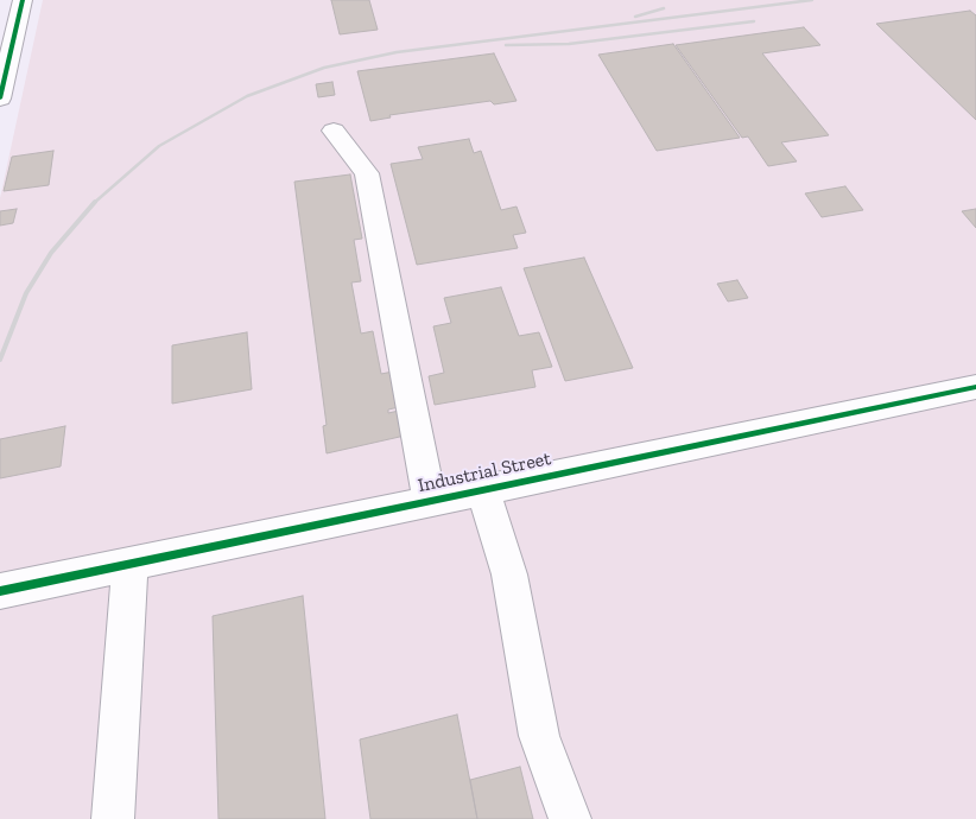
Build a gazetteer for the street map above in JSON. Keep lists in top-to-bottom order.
{
  "streets": {
    "street": ["Industrial Street"]
  }
}
